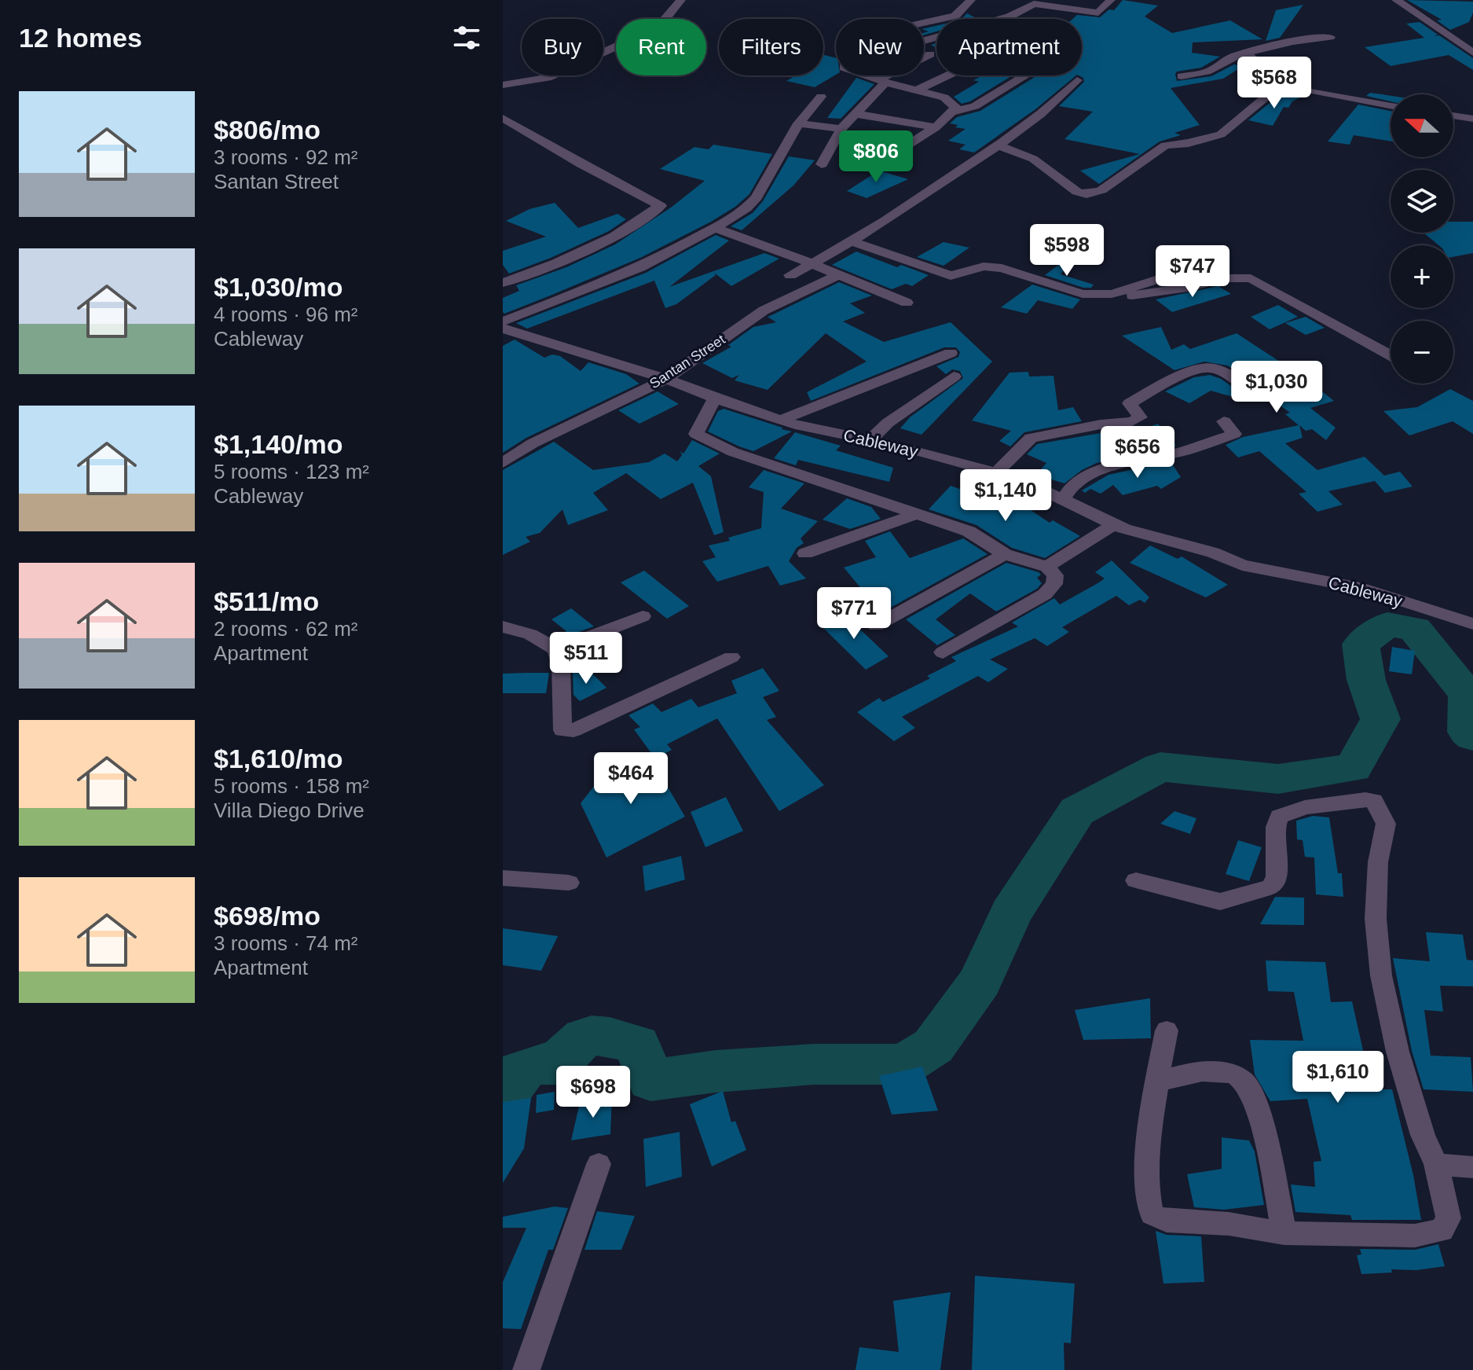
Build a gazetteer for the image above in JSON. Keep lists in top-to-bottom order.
{
  "streets": {
    "street": ["Santan Street", "Cableway"]
  },
  "crossings": [
    ["Santan Street", "Cableway"]
  ],
  "north": "left",
  "page": {
    "heading": "12 homes",
    "chip": [
      "Buy",
      "Rent",
      "Filters",
      "New",
      "Apartment"
    ],
    "price": [
      "$568",
      "$806",
      "$598",
      "$747",
      "$1,030",
      "$656",
      "$1,140",
      "$771",
      "$511",
      "$464",
      "$1,610",
      "$698"
    ],
    "list": [
      {
        "name": "$806/mo",
        "note": "3 rooms · 92 m² · Santan Street"
      },
      {
        "name": "$1,030/mo",
        "note": "4 rooms · 96 m² · Cableway"
      },
      {
        "name": "$1,140/mo",
        "note": "5 rooms · 123 m² · Cableway"
      },
      {
        "name": "$511/mo",
        "note": "2 rooms · 62 m² · Apartment"
      },
      {
        "name": "$1,610/mo",
        "note": "5 rooms · 158 m² · Villa Diego Drive"
      },
      {
        "name": "$698/mo",
        "note": "3 rooms · 74 m² · Apartment"
      }
    ],
    "map_buttons": ["+", "−"]
  }
}
